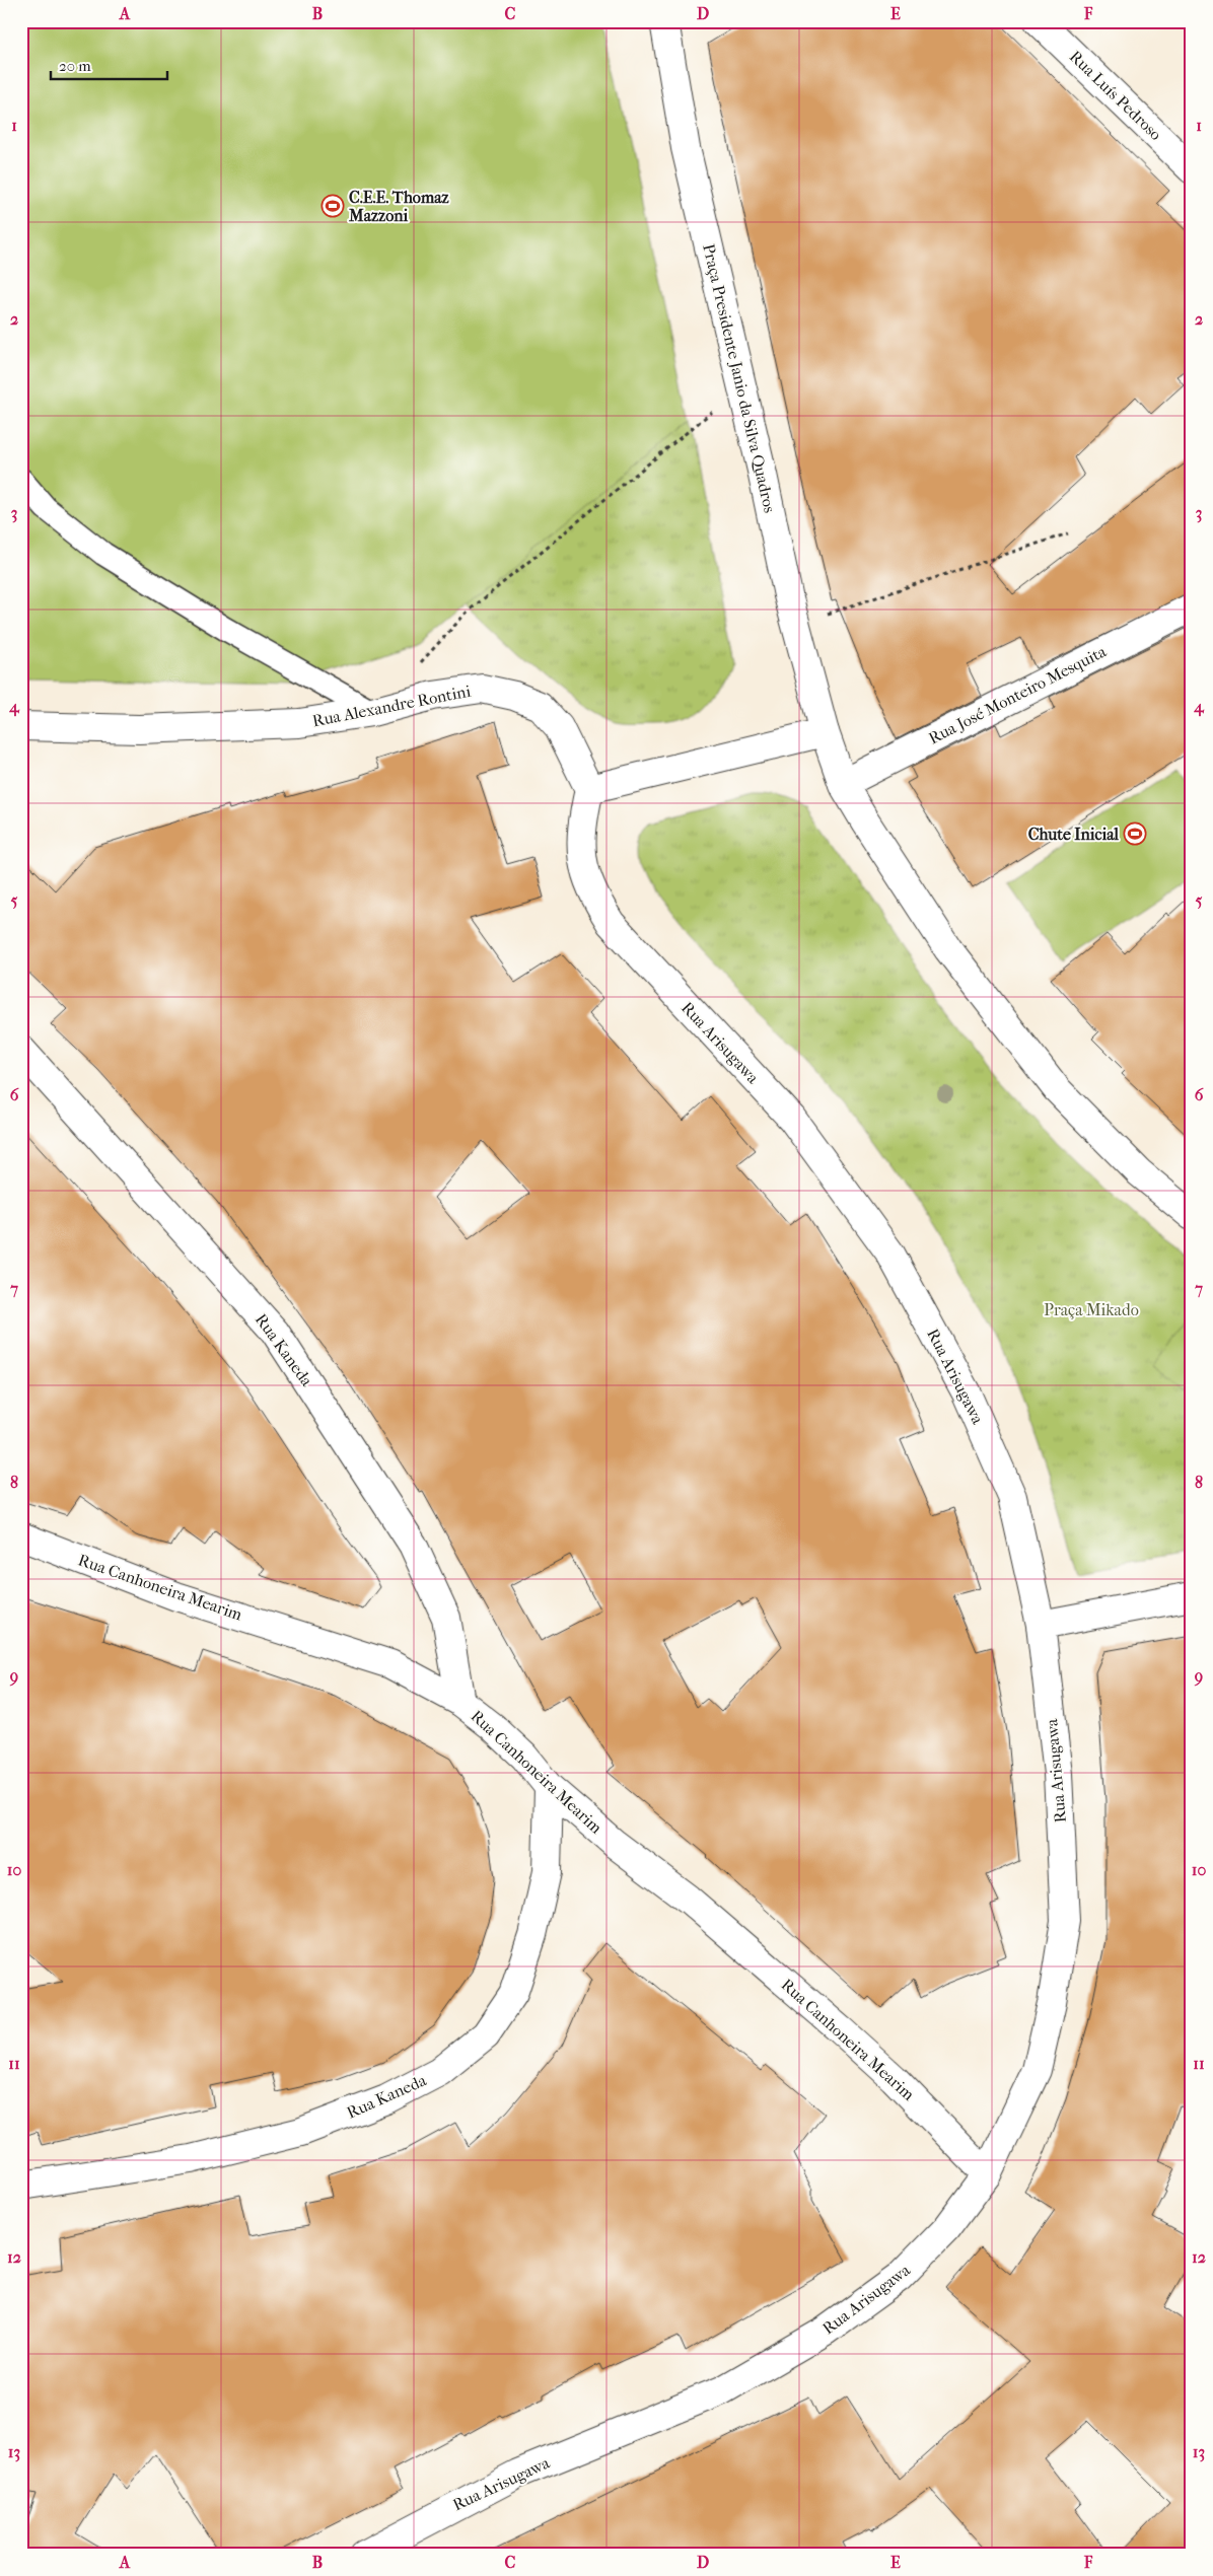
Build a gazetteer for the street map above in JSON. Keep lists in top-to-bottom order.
{
  "streets": {
    "street": [
      "Rua Luís Pedroso",
      "Praça Presidente Janio da Silva Quadros",
      "Rua José Monteiro Mesquita",
      "Rua Alexandre Rontini",
      "Rua Arisugawa",
      "Rua Kaneda",
      "Rua Canhoneira Mearim"
    ]
  },
  "crossings": [
    ["Rua Alexandre Rontini", "Rua Arisugawa"],
    ["Rua Arisugawa", "Rua Canhoneira Mearim"],
    ["Rua Kaneda", "Rua Canhoneira Mearim"]
  ],
  "parks": ["Praça Mikado"],
  "places": {
    "sports": ["C.E.E. Thomaz Mazzoni", "Chute Inicial"]
  },
  "scale_bar": "20 m",
  "grid": {
    "columns": [
      "A",
      "B",
      "C",
      "D",
      "E",
      "F"
    ],
    "rows": [
      "1",
      "2",
      "3",
      "4",
      "5",
      "6",
      "7",
      "8",
      "9",
      "10",
      "11",
      "12",
      "13"
    ]
  }
}
